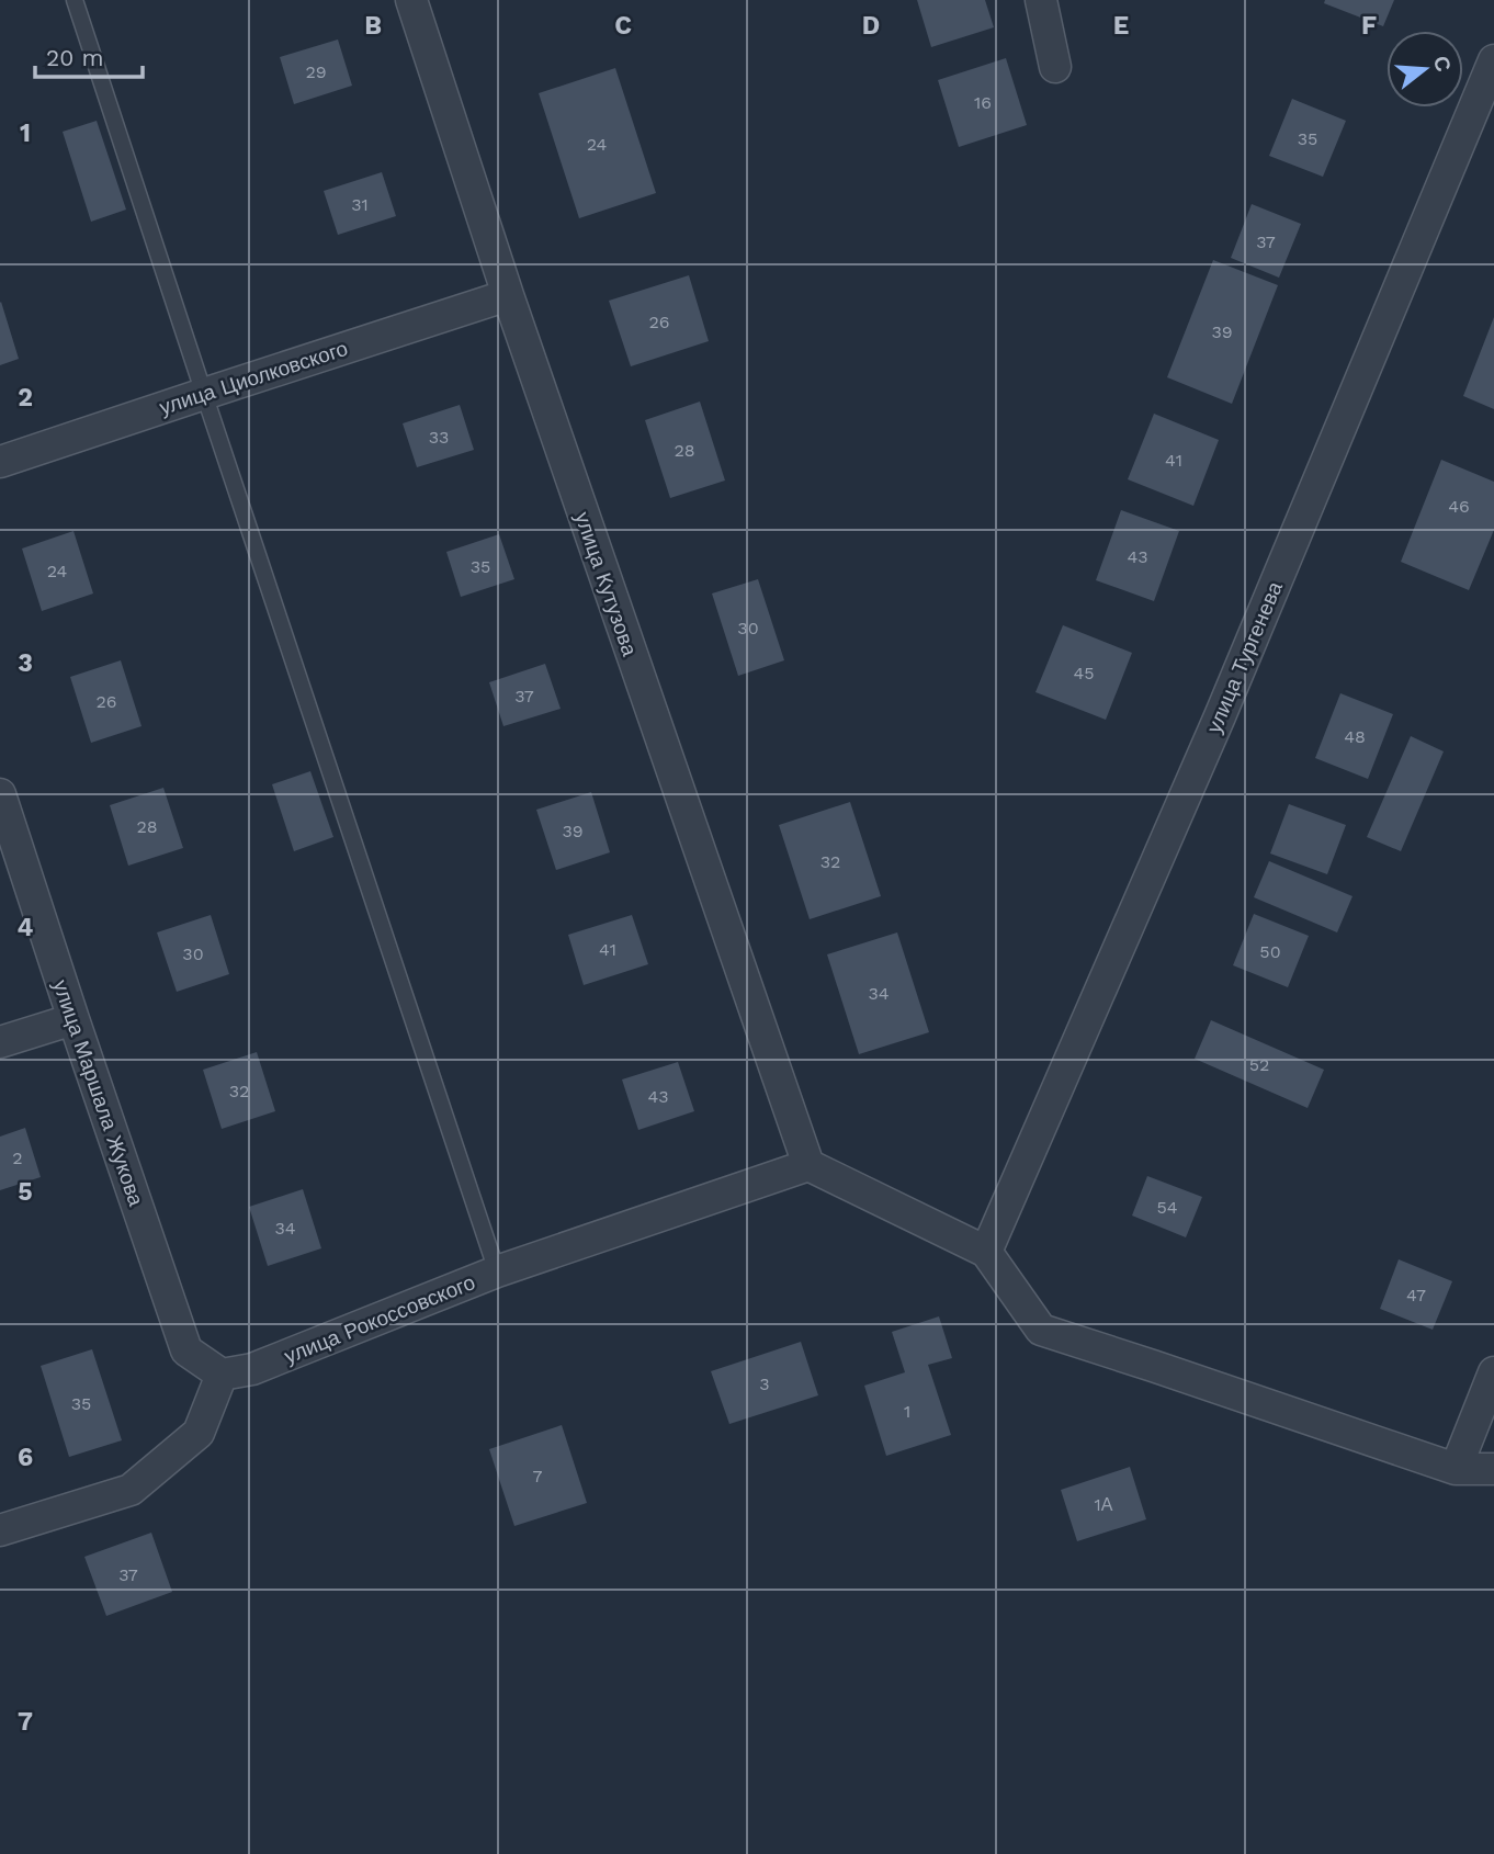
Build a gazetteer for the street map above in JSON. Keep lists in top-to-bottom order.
{
  "streets": {
    "street": [
      "улица Циолковского",
      "улица Кутузова",
      "улица Тургенева",
      "улица Маршала Жукова",
      "улица Рокоссовского"
    ]
  },
  "crossings": [
    ["улица Циолковского", "улица Кутузова"],
    ["улица Кутузова", "улица Рокоссовского"],
    ["улица Маршала Жукова", "улица Рокоссовского"]
  ],
  "house_numbers": [
    "29",
    "16",
    "35",
    "24",
    "31",
    "37",
    "26",
    "39",
    "33",
    "28",
    "41",
    "46",
    "43",
    "35",
    "24",
    "30",
    "45",
    "37",
    "26",
    "48",
    "28",
    "39",
    "32",
    "41",
    "50",
    "30",
    "34",
    "52",
    "32",
    "43",
    "2",
    "54",
    "34",
    "47",
    "3",
    "35",
    "1",
    "7",
    "1А",
    "37"
  ],
  "scale_bar": "20 m",
  "north": "right",
  "grid": {
    "columns": [
      "B",
      "C",
      "D",
      "E",
      "F"
    ],
    "rows": [
      "1",
      "2",
      "3",
      "4",
      "5",
      "6",
      "7"
    ]
  }
}
